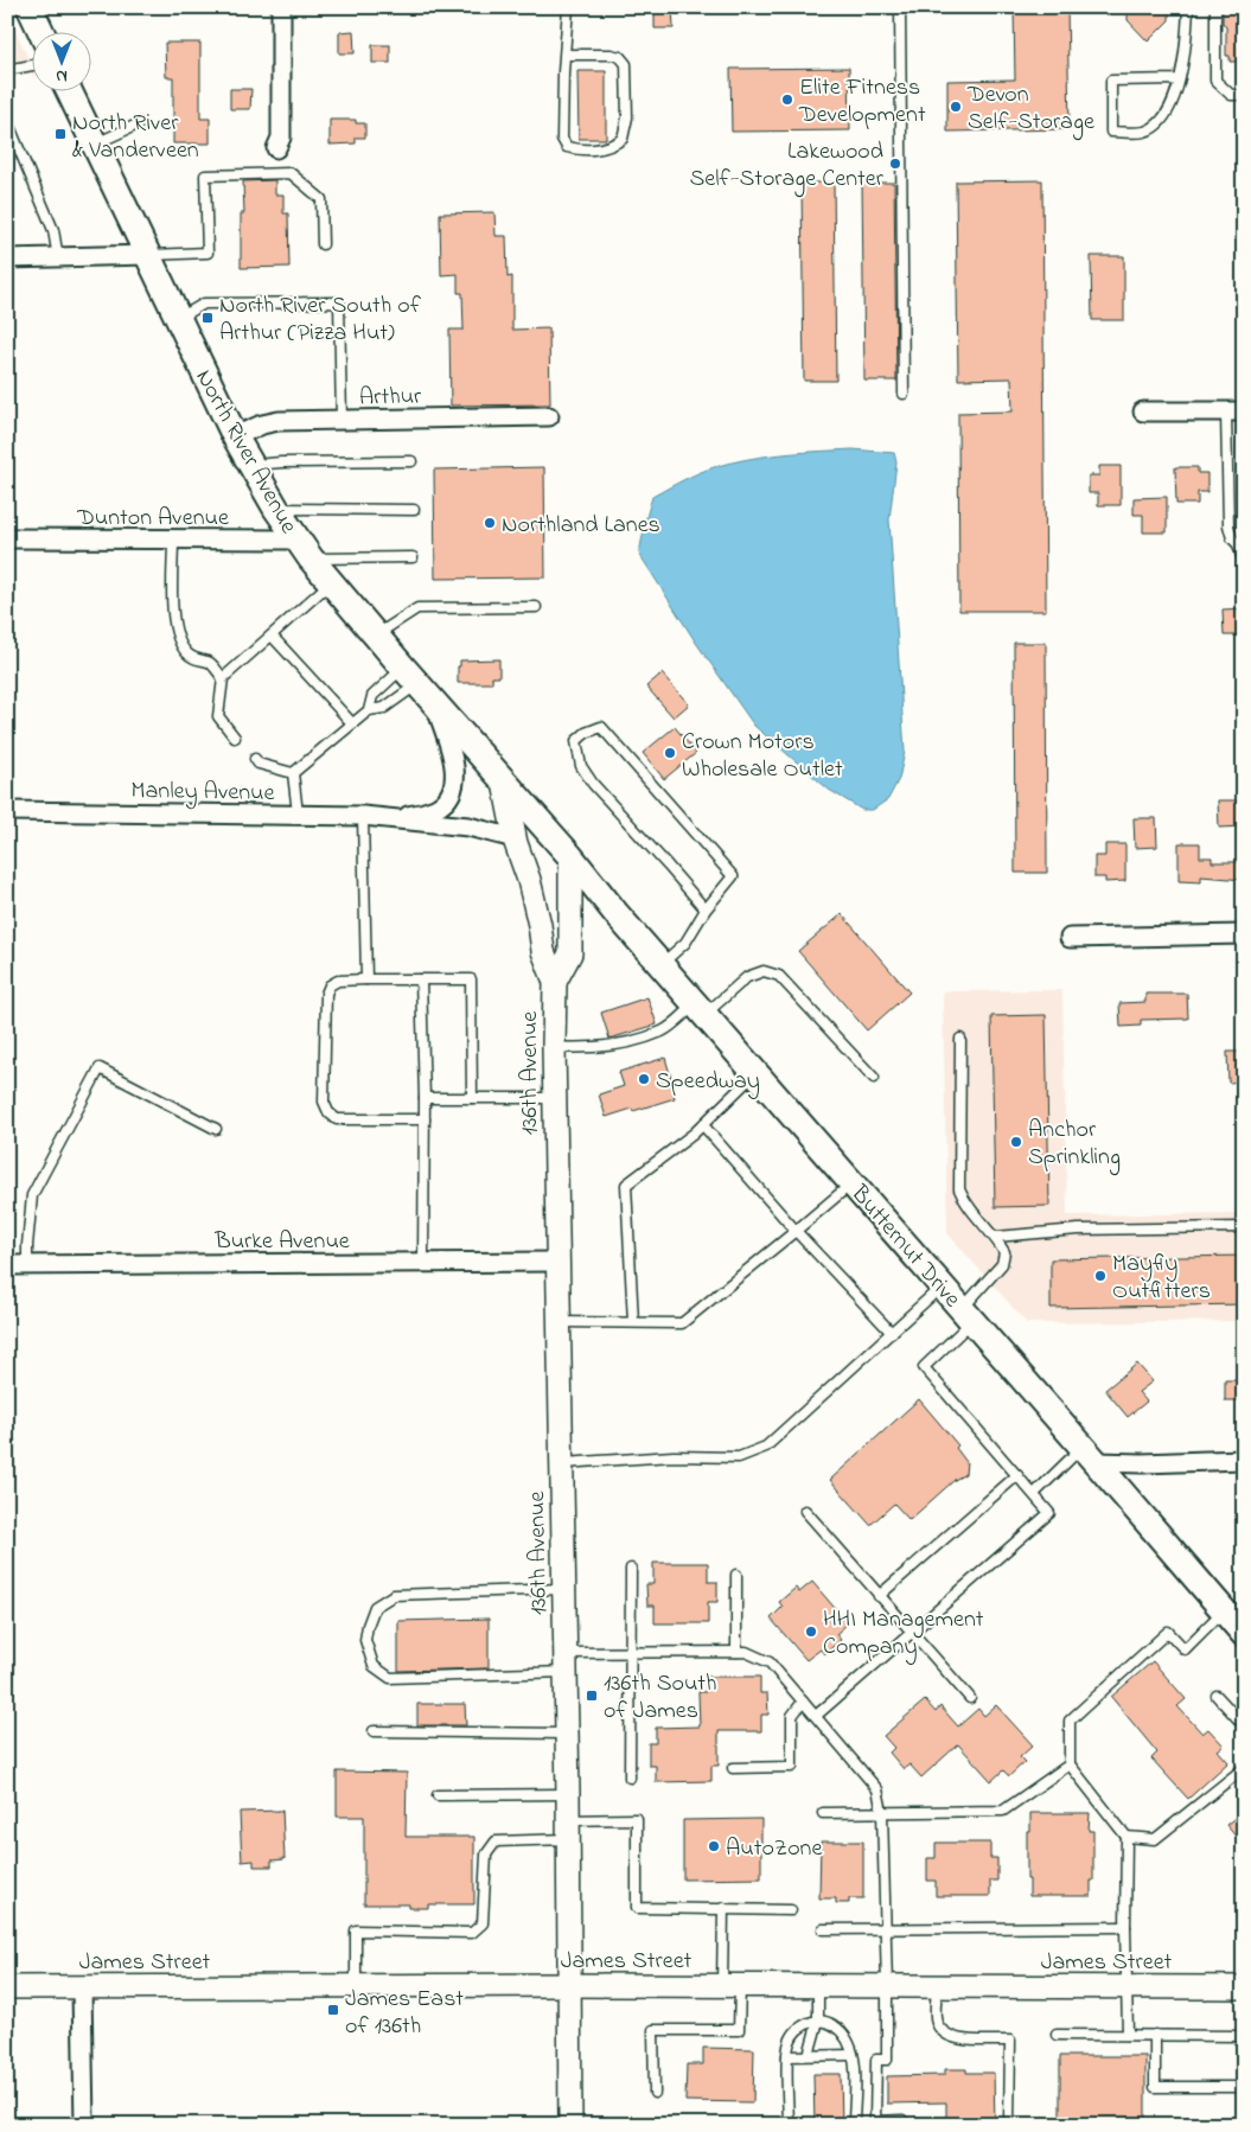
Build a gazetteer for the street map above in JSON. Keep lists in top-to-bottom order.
{
  "streets": {
    "main road": ["North River Avenue", "Butternut Drive"],
    "street": [
      "Arthur",
      "Dunton Avenue",
      "Manley Avenue",
      "136th Avenue",
      "Burke Avenue",
      "James Street"
    ]
  },
  "crossings": [
    ["Arthur", "North River Avenue"],
    ["North River Avenue", "Dunton Avenue"],
    ["North River Avenue", "Manley Avenue"],
    ["North River Avenue", "136th Avenue"],
    ["North River Avenue", "Butternut Drive"],
    ["Manley Avenue", "136th Avenue"],
    ["136th Avenue", "Burke Avenue"],
    ["136th Avenue", "Butternut Drive"],
    ["136th Avenue", "James Street"]
  ],
  "places": {
    "other": [
      "Elite Fitness Development",
      "Devon Self-Storage",
      "Lakewood Self-Storage Center",
      "Northland Lanes",
      "Crown Motors Wholesale Outlet",
      "Speedway",
      "Anchor Sprinkling",
      "Mayfly Outfitters",
      "HHI Management Company",
      "AutoZone"
    ],
    "transit": [
      "North River & Vanderveen",
      "North River South of Arthur (Pizza Hut)",
      "136th South of James",
      "James East of 136th"
    ]
  },
  "north": "bottom"
}
